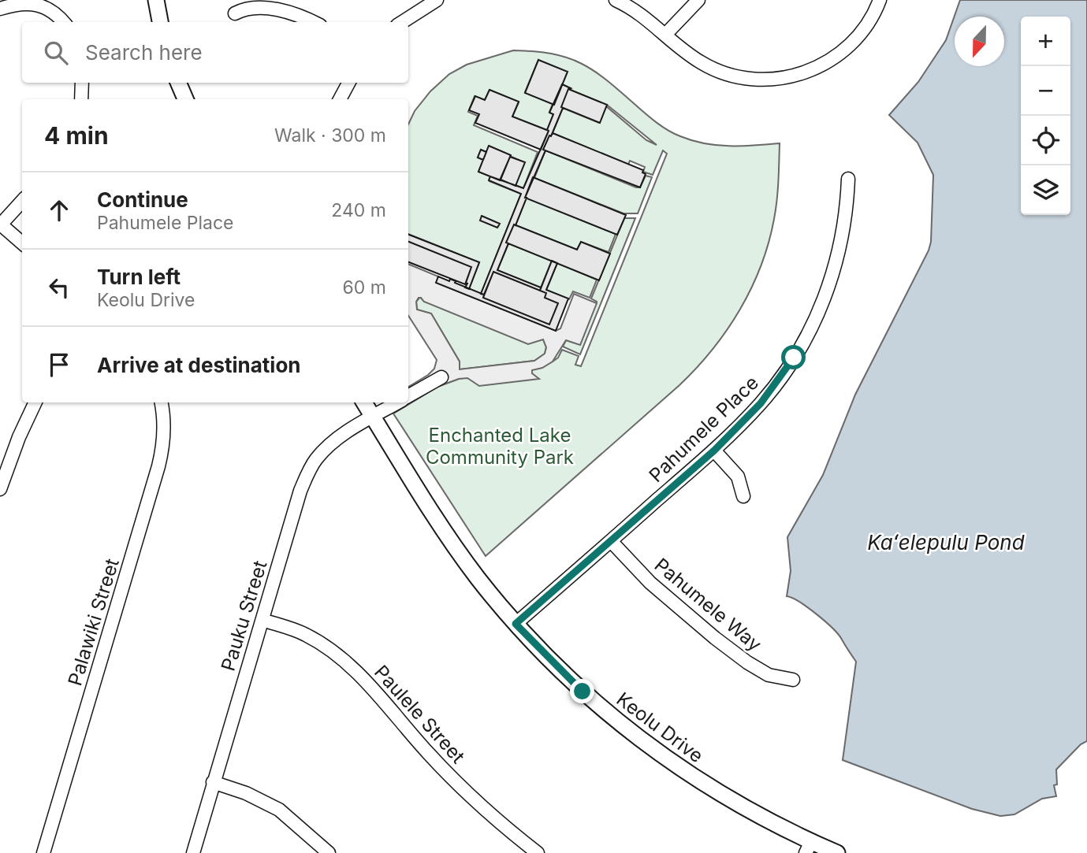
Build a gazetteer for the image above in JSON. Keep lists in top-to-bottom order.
{
  "streets": {
    "main road": ["Keolu Drive"],
    "street": [
      "Pahumele Place",
      "Pahumele Way",
      "Pauku Street",
      "Palawiki Street",
      "Paulele Street"
    ]
  },
  "crossings": [
    ["Pahumele Place", "Pahumele Way"],
    ["Pahumele Place", "Keolu Drive"],
    ["Pauku Street", "Paulele Street"],
    ["Pauku Street", "Keolu Drive"]
  ],
  "water": ["Kaʻelepulu Pond"],
  "parks": ["Enchanted Lake Community Park"],
  "north": "bottom",
  "page": {
    "map_buttons": ["+", "−"],
    "search": "Search here",
    "heading": ["4 min", "Walk · 300 m"],
    "list": [
      ["Continue", "Pahumele Place", "240 m"],
      ["Turn left", "Keolu Drive", "60 m"],
      "Arrive at destination"
    ]
  }
}
